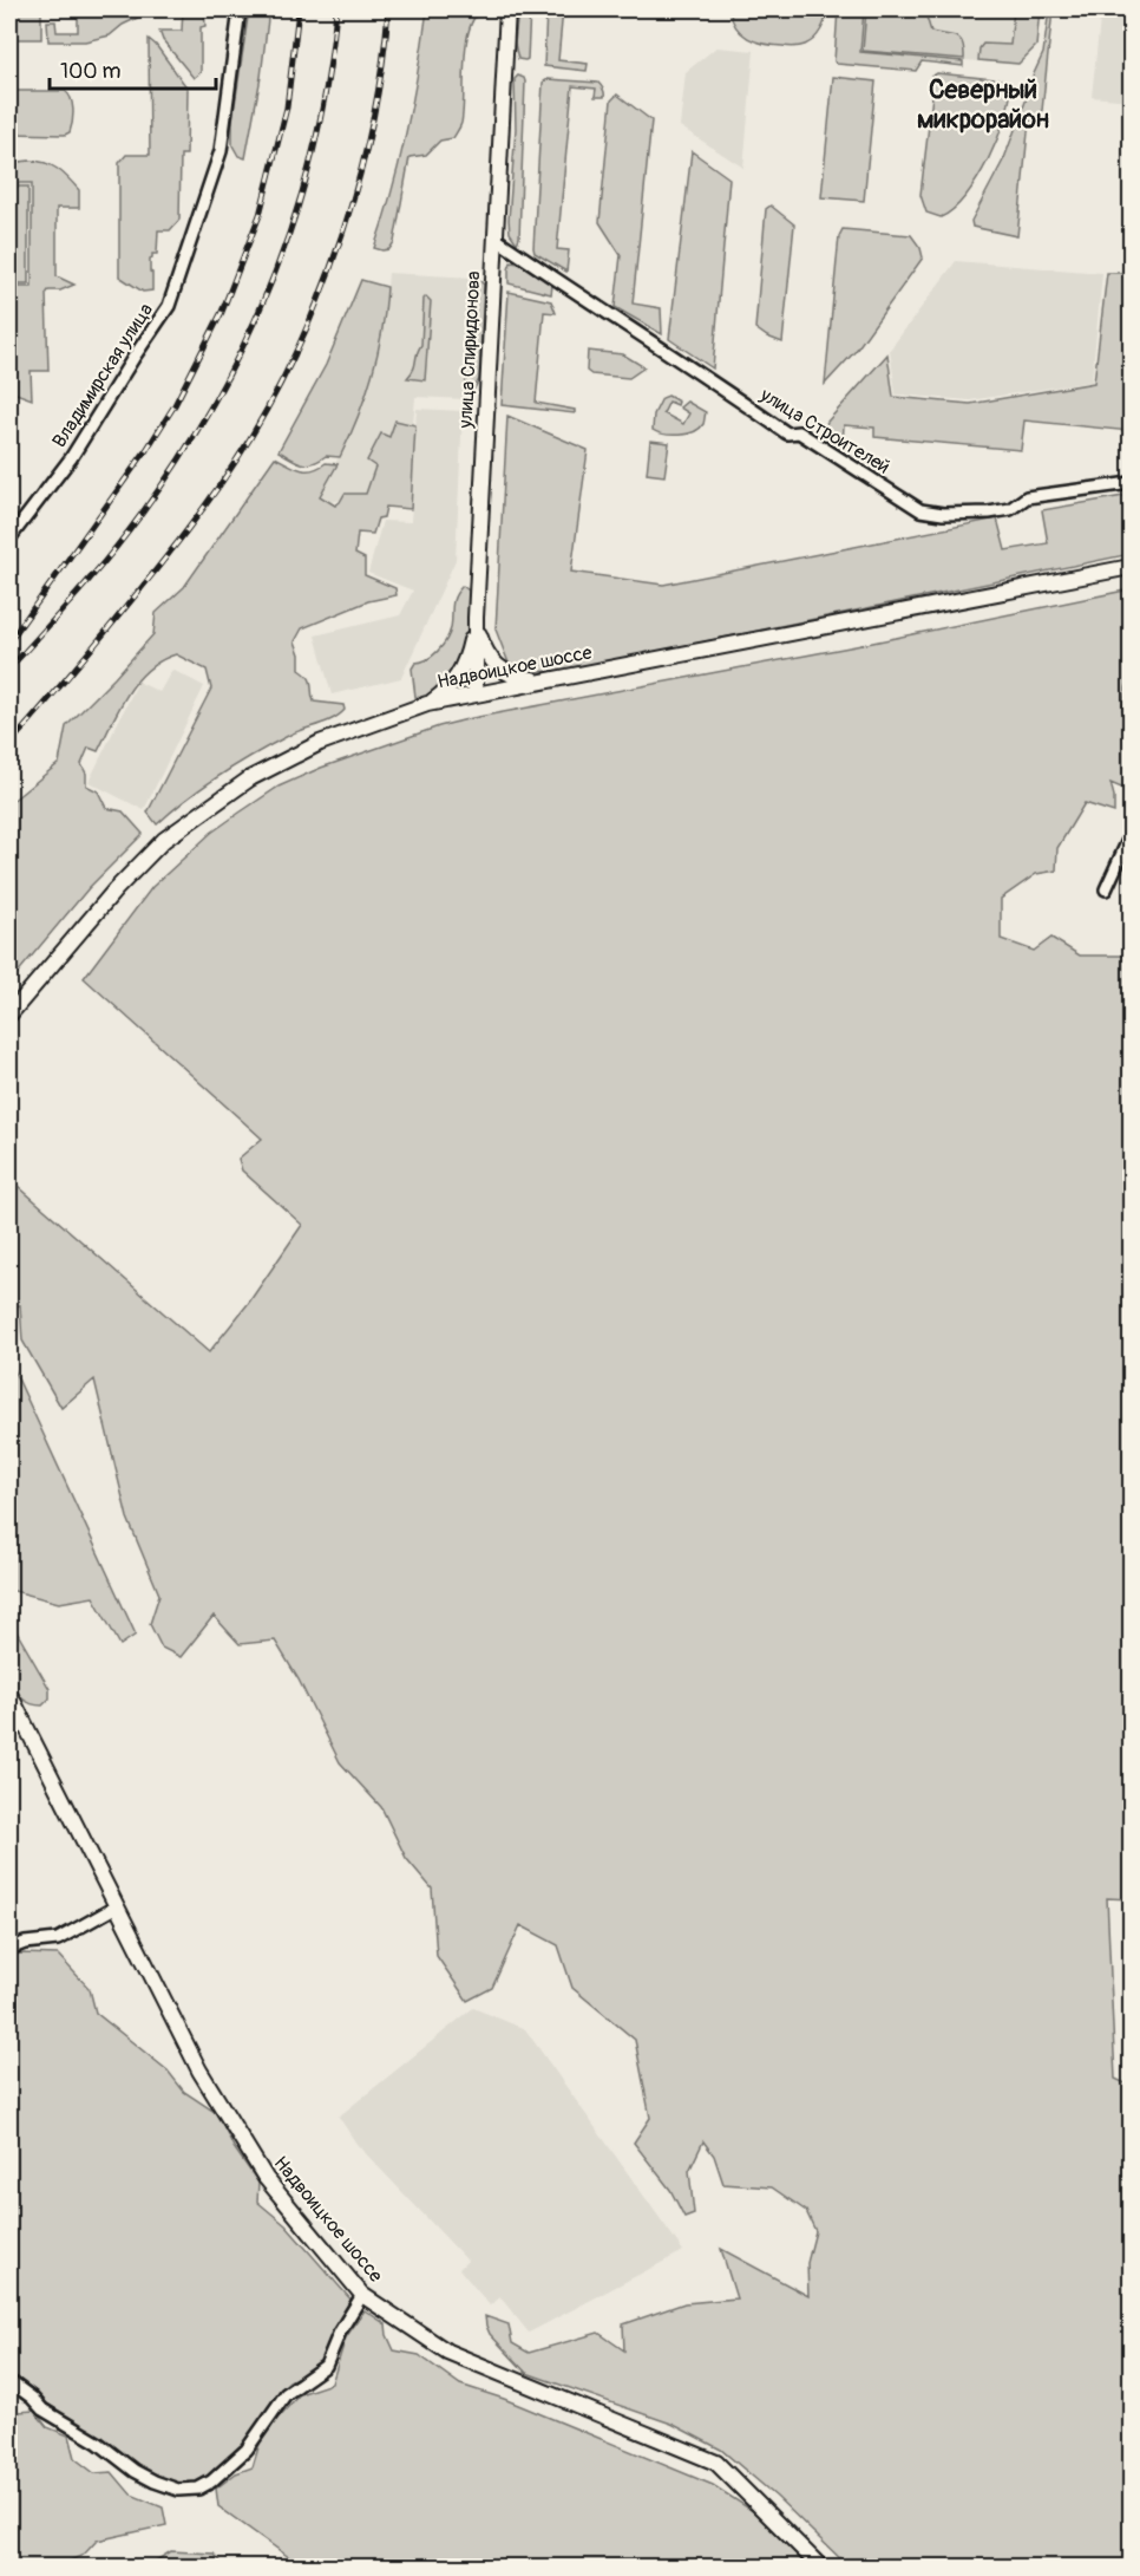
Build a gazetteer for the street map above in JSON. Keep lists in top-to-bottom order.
{
  "streets": {
    "main road": ["улица Спиридонова", "Надвоицкое шоссе"],
    "street": ["Владимирская улица", "улица Строителей"]
  },
  "crossings": [
    ["улица Спиридонова", "улица Строителей"],
    ["улица Спиридонова", "Надвоицкое шоссе"]
  ],
  "districts": ["Северный микрорайон"],
  "scale_bar": "100 m"
}
